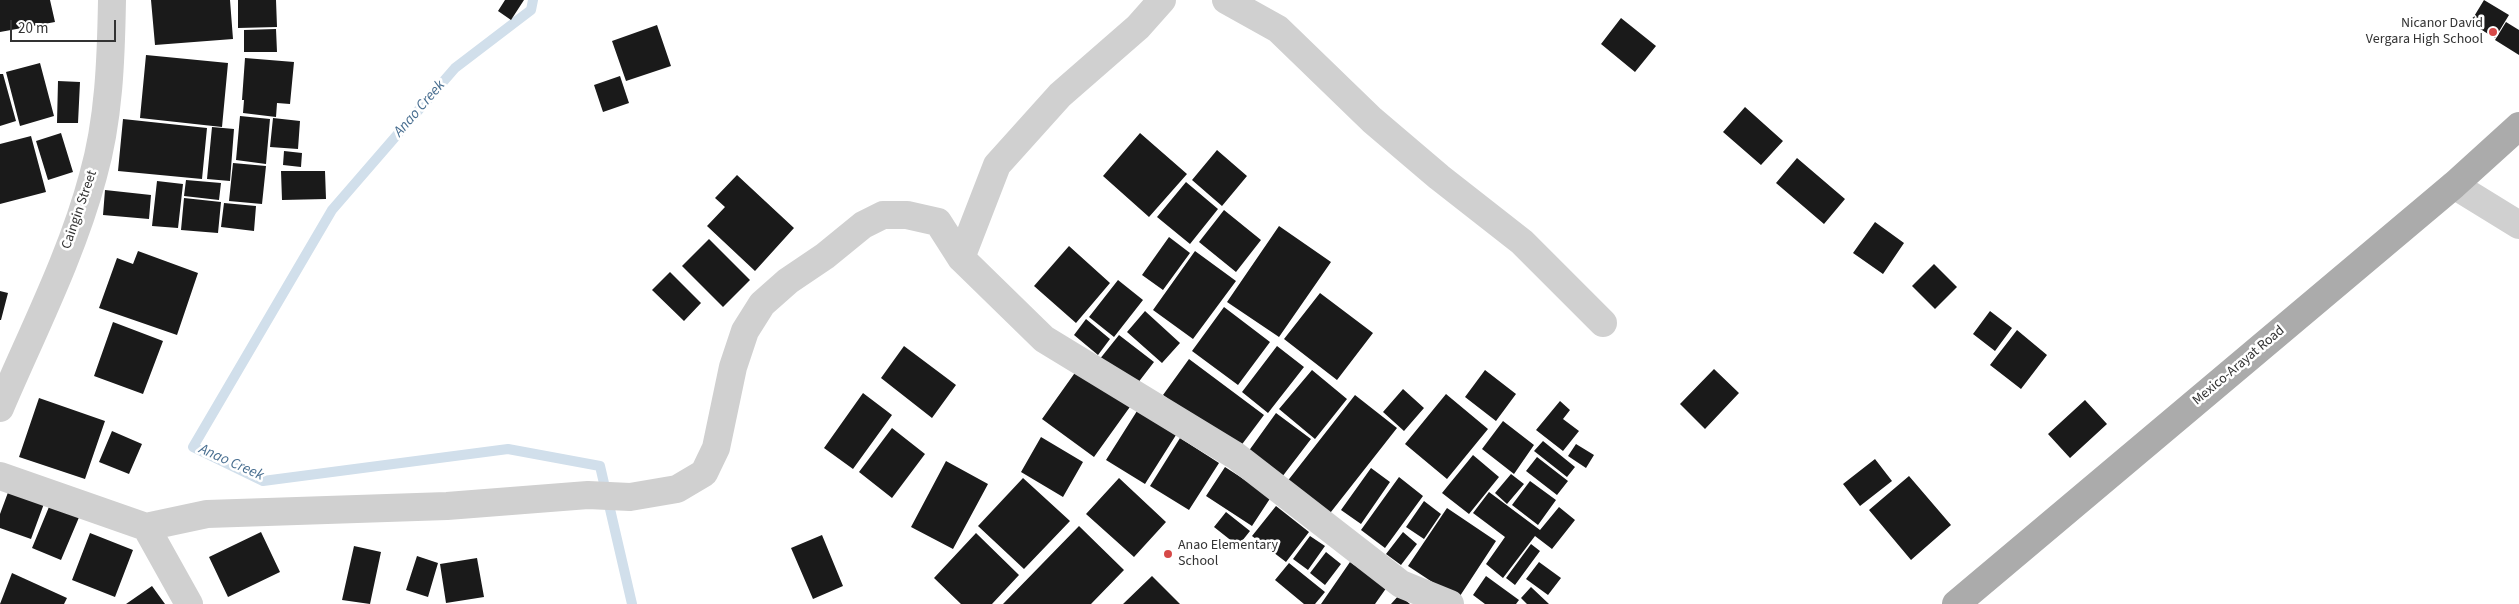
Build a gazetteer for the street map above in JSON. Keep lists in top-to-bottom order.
{
  "streets": {
    "main road": ["Mexico-Arayat Road"],
    "street": ["Caingin Street"]
  },
  "water": ["Anao Creek"],
  "places": ["Nicanor David Vergara High School", "Anao Elementary School"],
  "scale_bar": "20 m"
}
